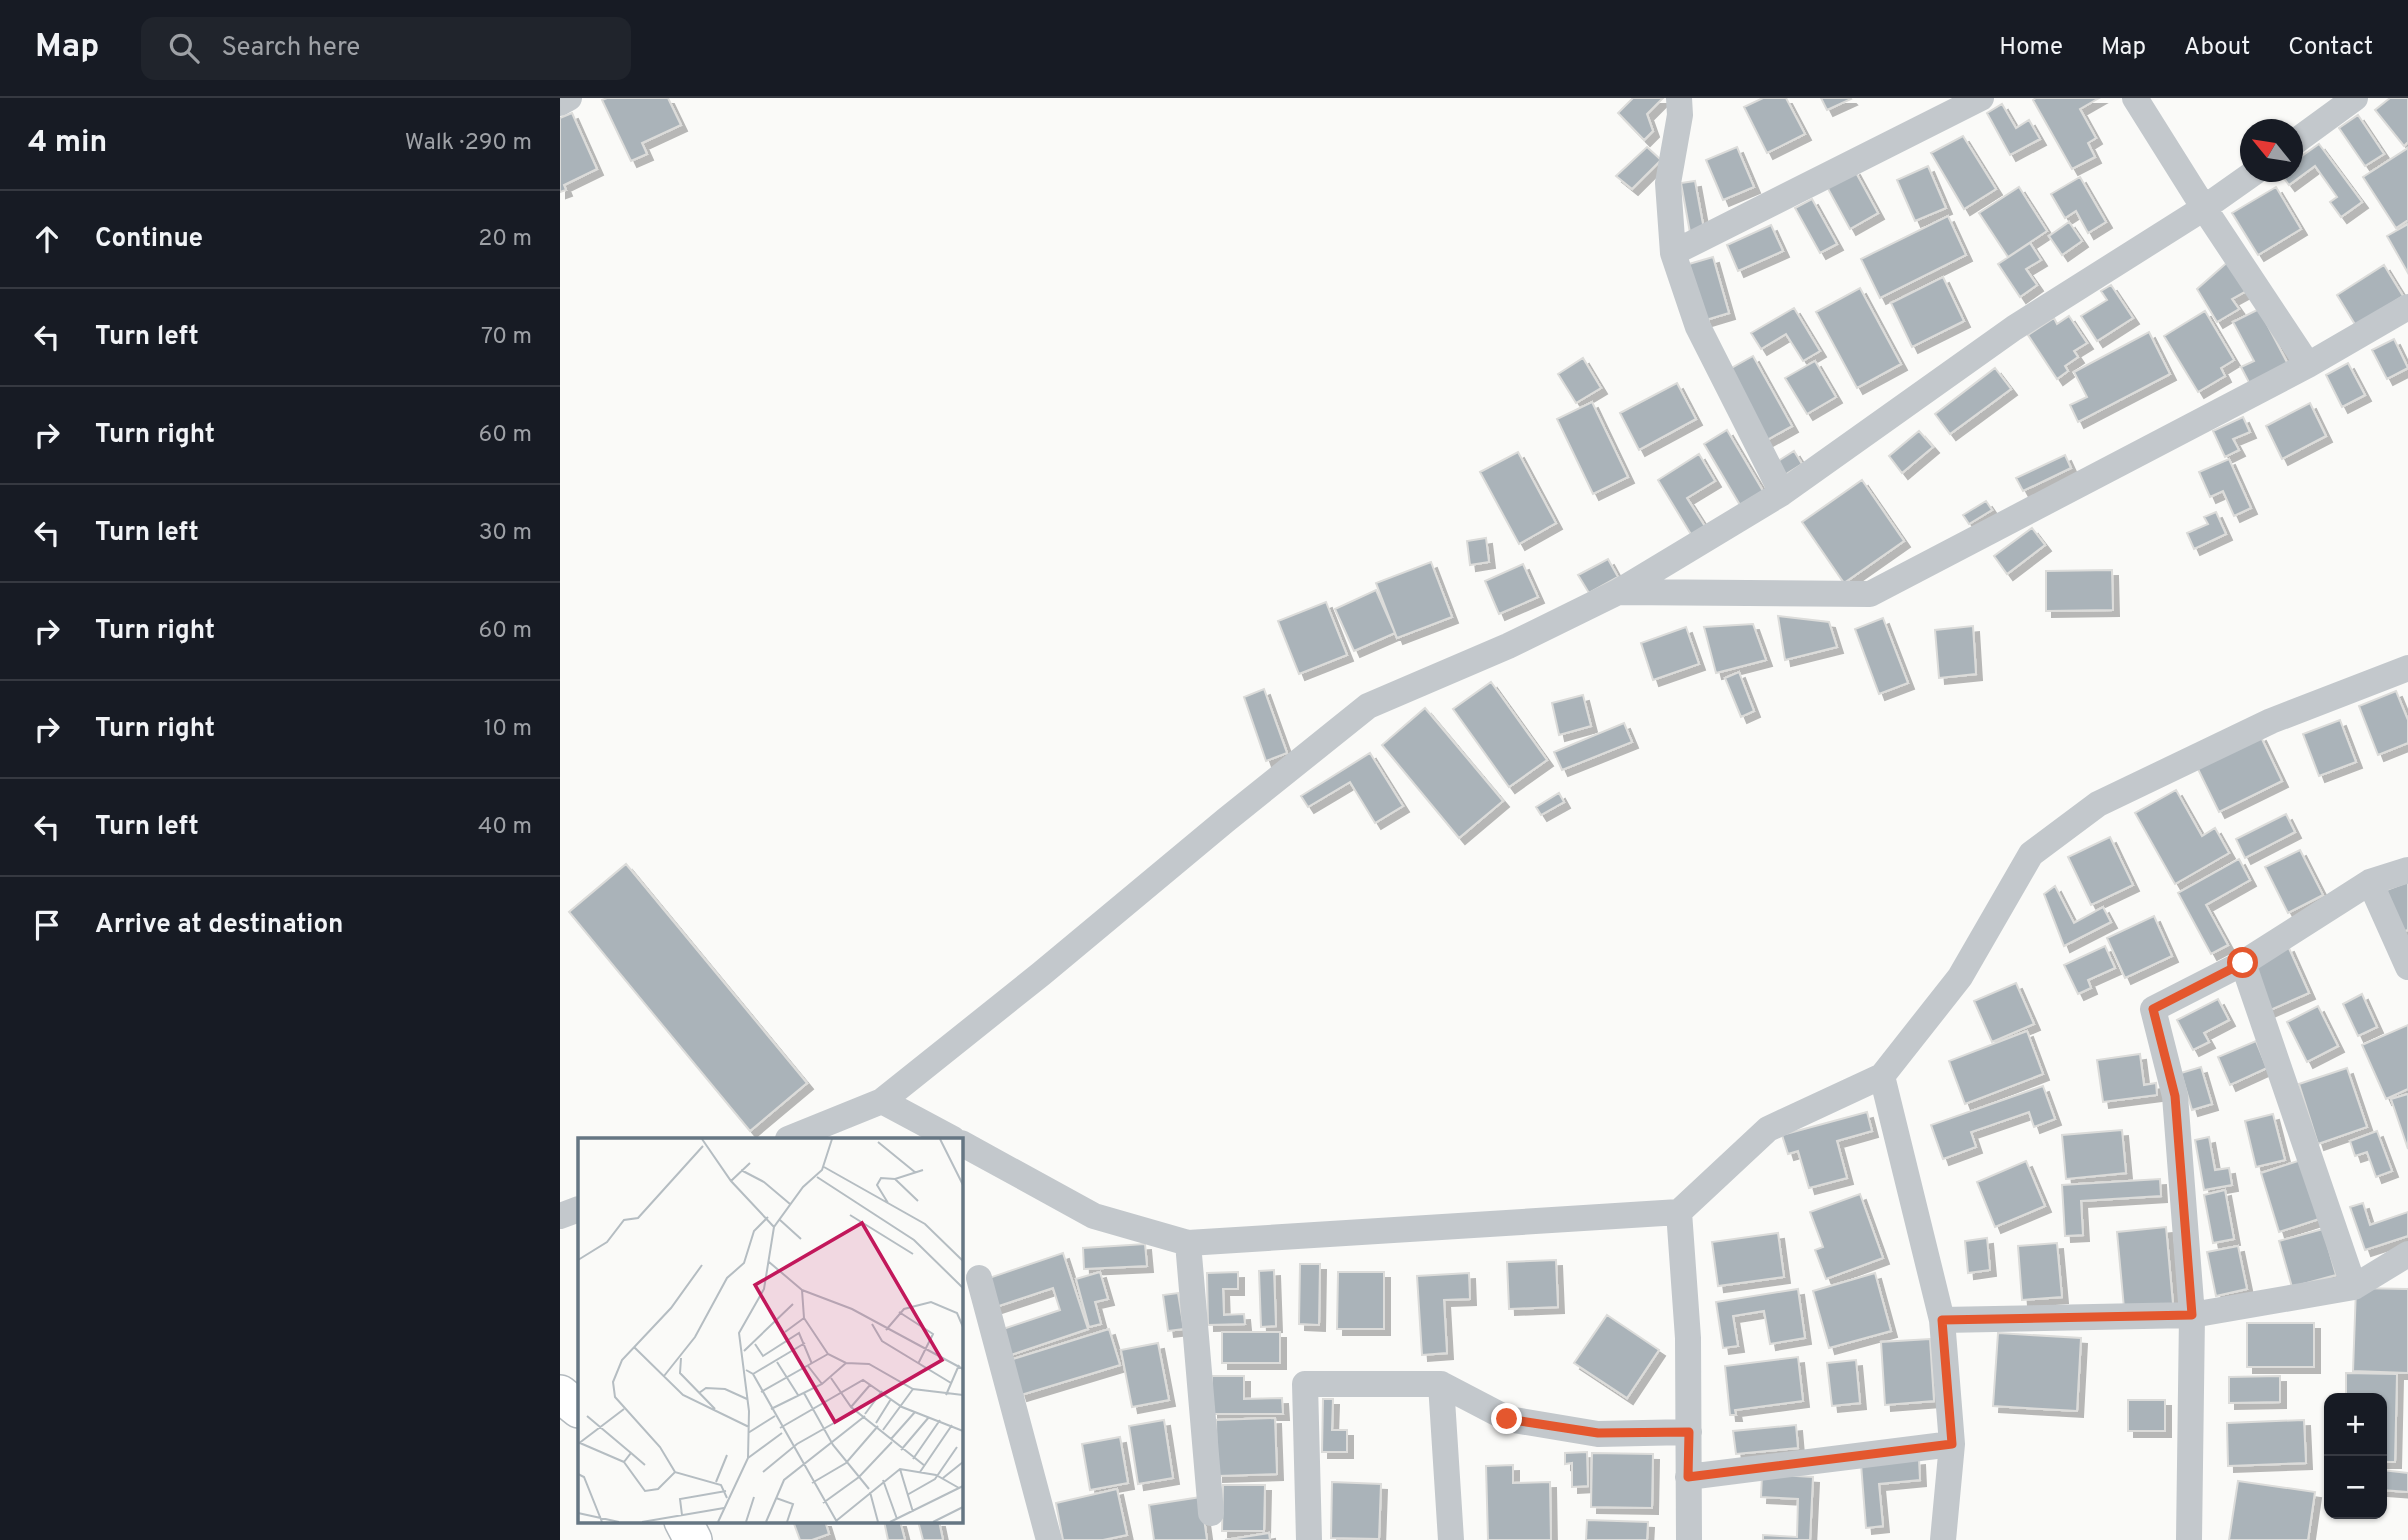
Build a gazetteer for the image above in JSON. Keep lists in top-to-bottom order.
{
  "north": "top left",
  "page": {
    "header": "Map",
    "search": "Search here",
    "nav": [
      "Home",
      "Map",
      "About",
      "Contact"
    ],
    "heading": ["4 min", "Walk · 290 m"],
    "list": [
      ["Continue", "20 m"],
      ["Turn left", "70 m"],
      ["Turn right", "60 m"],
      ["Turn left", "30 m"],
      ["Turn right", "60 m"],
      ["Turn right", "10 m"],
      ["Turn left", "40 m"],
      "Arrive at destination"
    ],
    "map_buttons": ["+", "−"]
  }
}
